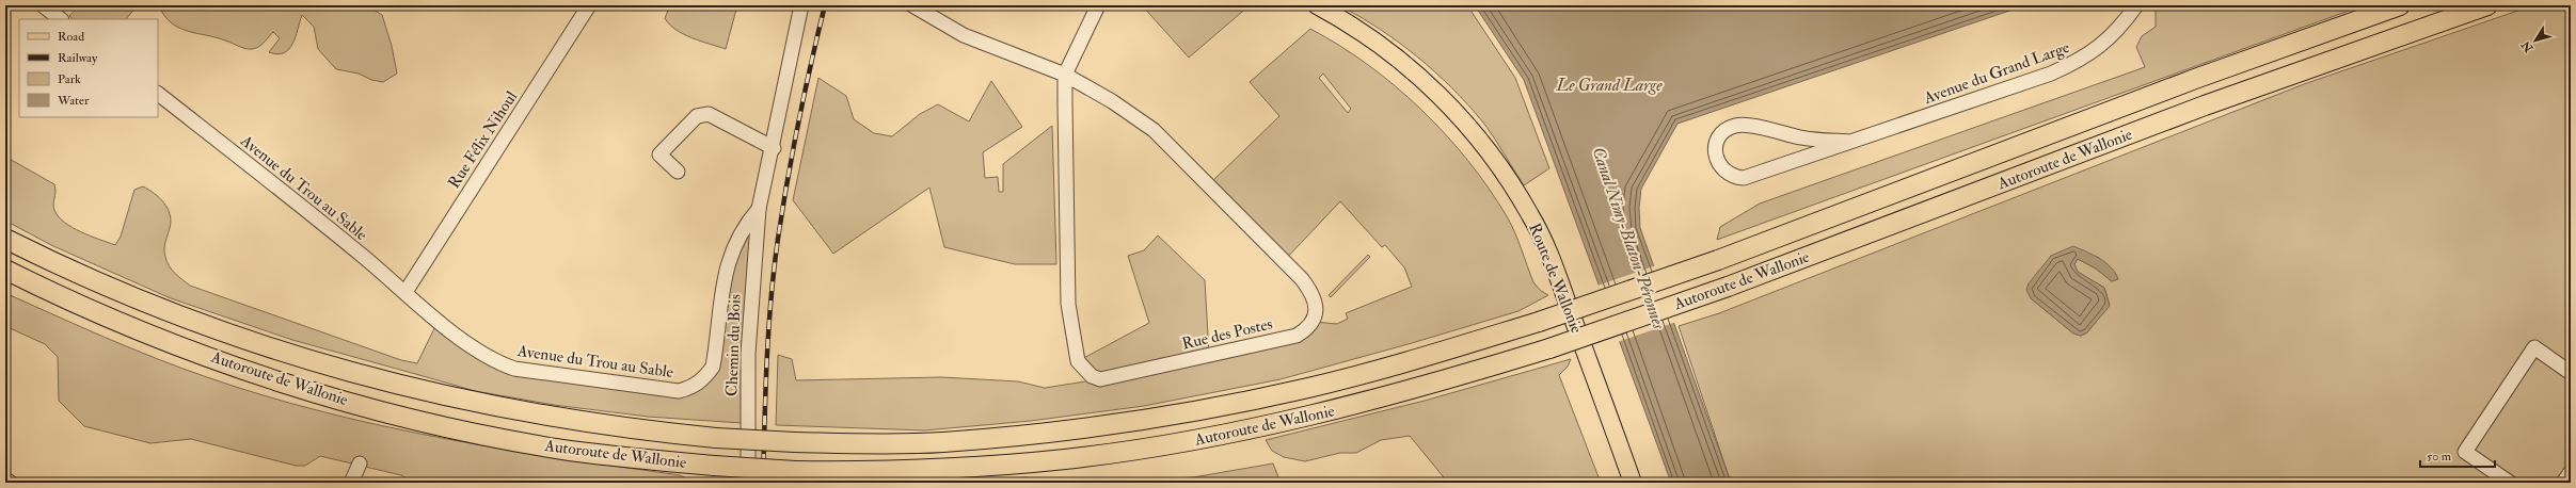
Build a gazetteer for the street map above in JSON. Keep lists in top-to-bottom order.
{
  "streets": {
    "highway": ["Autoroute de Wallonie"],
    "main road": ["Route de Wallonie"],
    "street": [
      "Avenue du Grand Large",
      "Rue Félix Nihoul",
      "Avenue du Trou au Sable",
      "Rue des Postes",
      "Chemin du Bois"
    ]
  },
  "crossings": [
    ["Rue Félix Nihoul", "Avenue du Trou au Sable"],
    ["Avenue du Trou au Sable", "Chemin du Bois"]
  ],
  "water": ["Le Grand Large", "Canal Nimy-Blaton-Péronnes"],
  "legend": [
    "Road",
    "Railway",
    "Park",
    "Water"
  ],
  "scale_bar": "50 m",
  "north": "bottom left"
}
